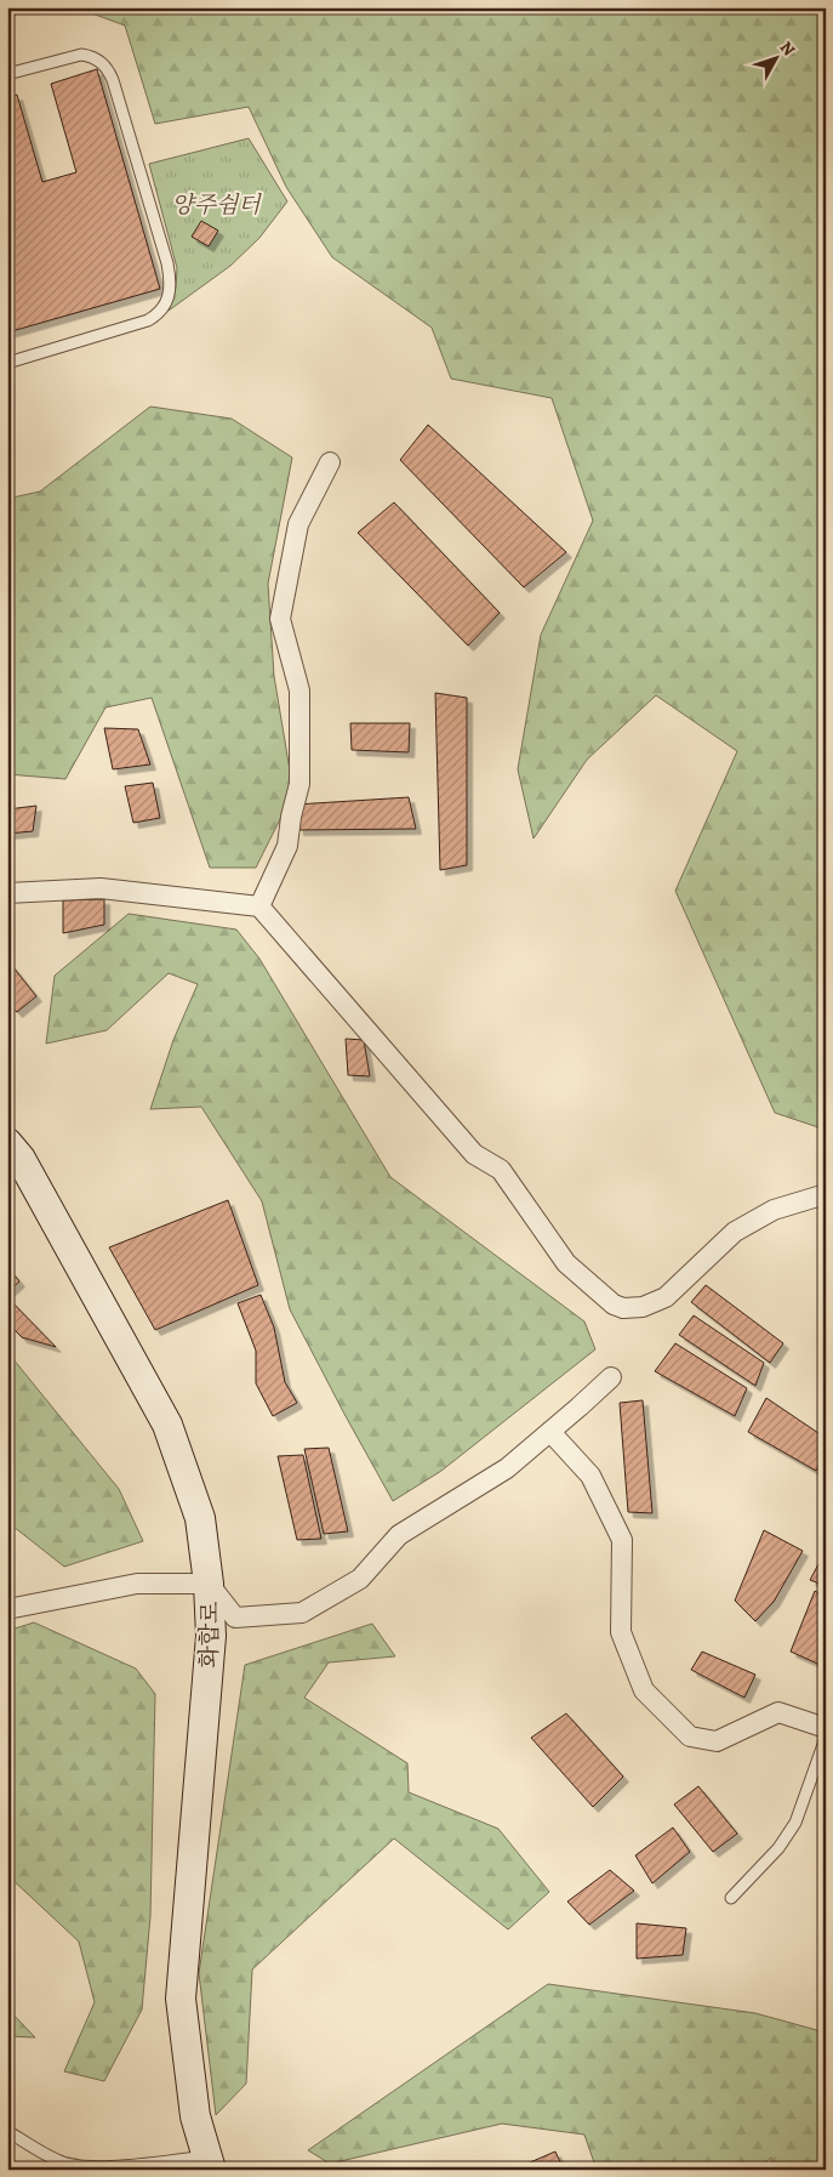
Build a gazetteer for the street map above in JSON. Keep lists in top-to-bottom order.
{
  "streets": {
    "main road": ["화합로"]
  },
  "parks": ["양주쉼터"],
  "north": "top right"
}
